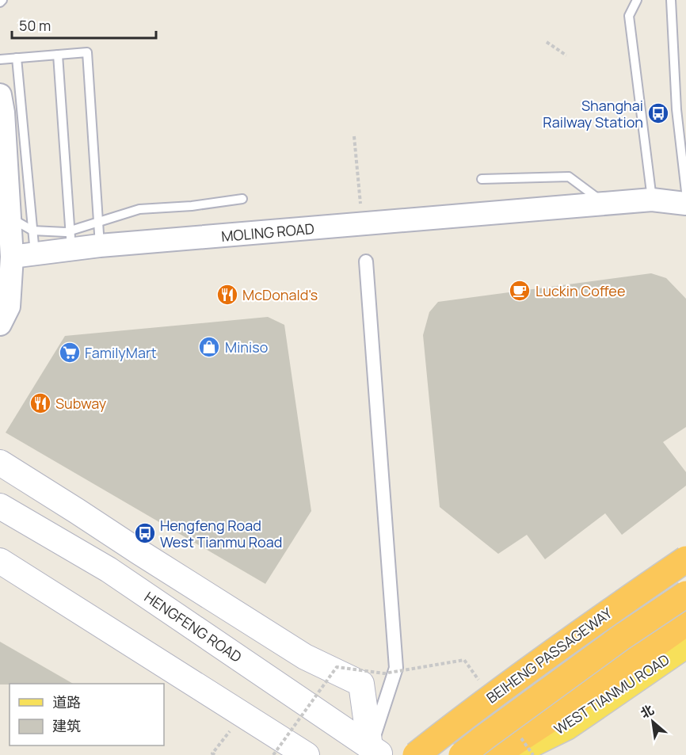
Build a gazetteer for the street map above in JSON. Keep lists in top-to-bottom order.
{
  "streets": {
    "highway": ["BEIHENG PASSAGEWAY"],
    "main road": ["HENGFENG ROAD", "WEST TIANMU ROAD"],
    "street": ["MOLING ROAD"]
  },
  "places": {
    "bus stop": ["Shanghai Railway Station", "Hengfeng Road West Tianmu Road"],
    "cafe": ["Luckin Coffee"],
    "restaurant": ["McDonald's", "Subway"],
    "shop": ["Miniso"],
    "supermarket": ["FamilyMart"]
  },
  "legend": ["道路", "建筑"],
  "scale_bar": "50 m",
  "north": "top left"
}
